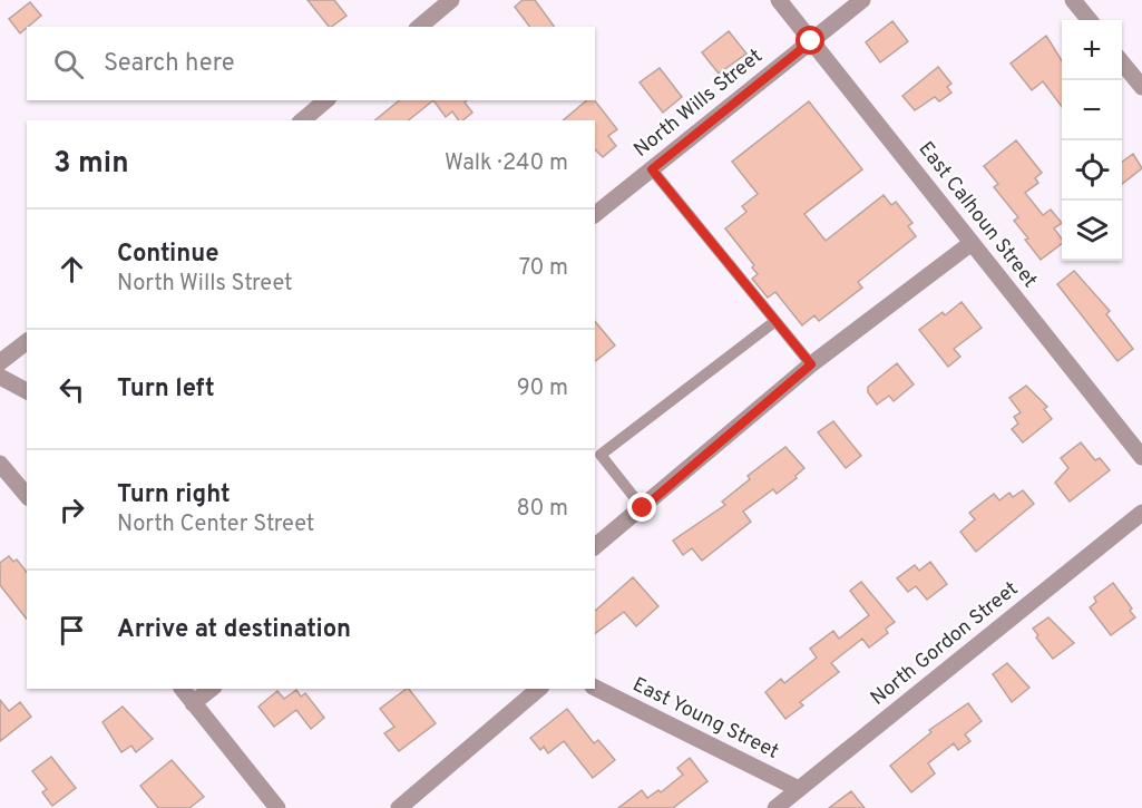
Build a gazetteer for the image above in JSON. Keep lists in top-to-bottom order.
{
  "streets": {
    "street": [
      "North Wills Street",
      "East Calhoun Street",
      "North Gordon Street",
      "East Young Street"
    ]
  },
  "crossings": [
    ["North Wills Street", "East Calhoun Street"],
    ["North Gordon Street", "East Young Street"]
  ],
  "page": {
    "map_buttons": ["+", "−"],
    "search": "Search here",
    "heading": ["3 min", "Walk · 240 m"],
    "list": [
      ["Continue", "North Wills Street", "70 m"],
      ["Turn left", "90 m"],
      ["Turn right", "North Center Street", "80 m"],
      "Arrive at destination"
    ]
  }
}
